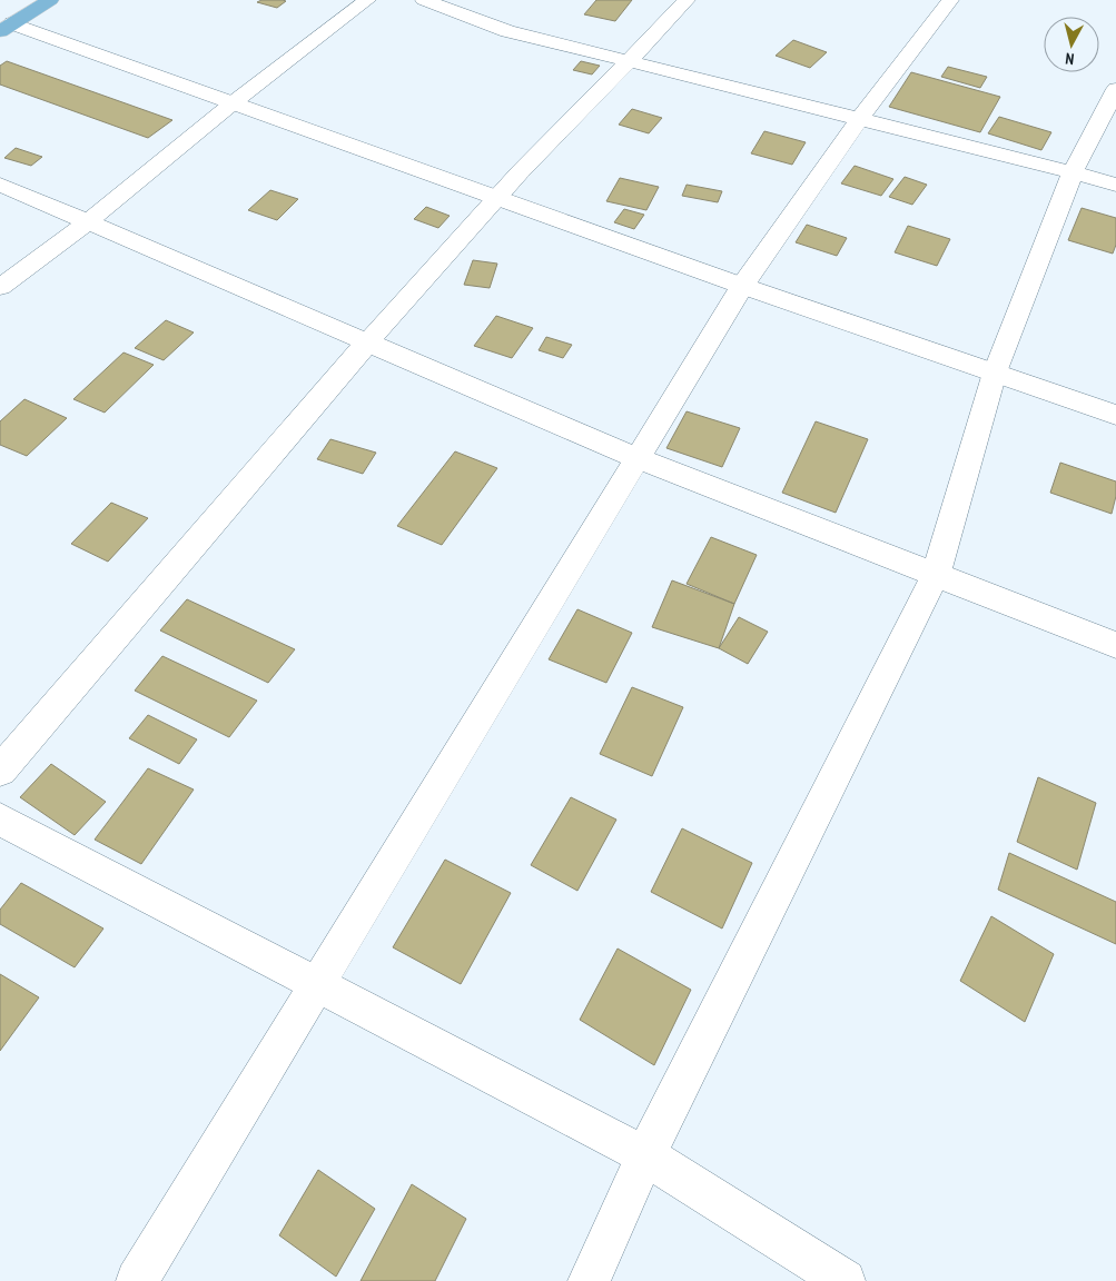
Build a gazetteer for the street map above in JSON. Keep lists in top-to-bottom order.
{
  "north": "bottom"
}
